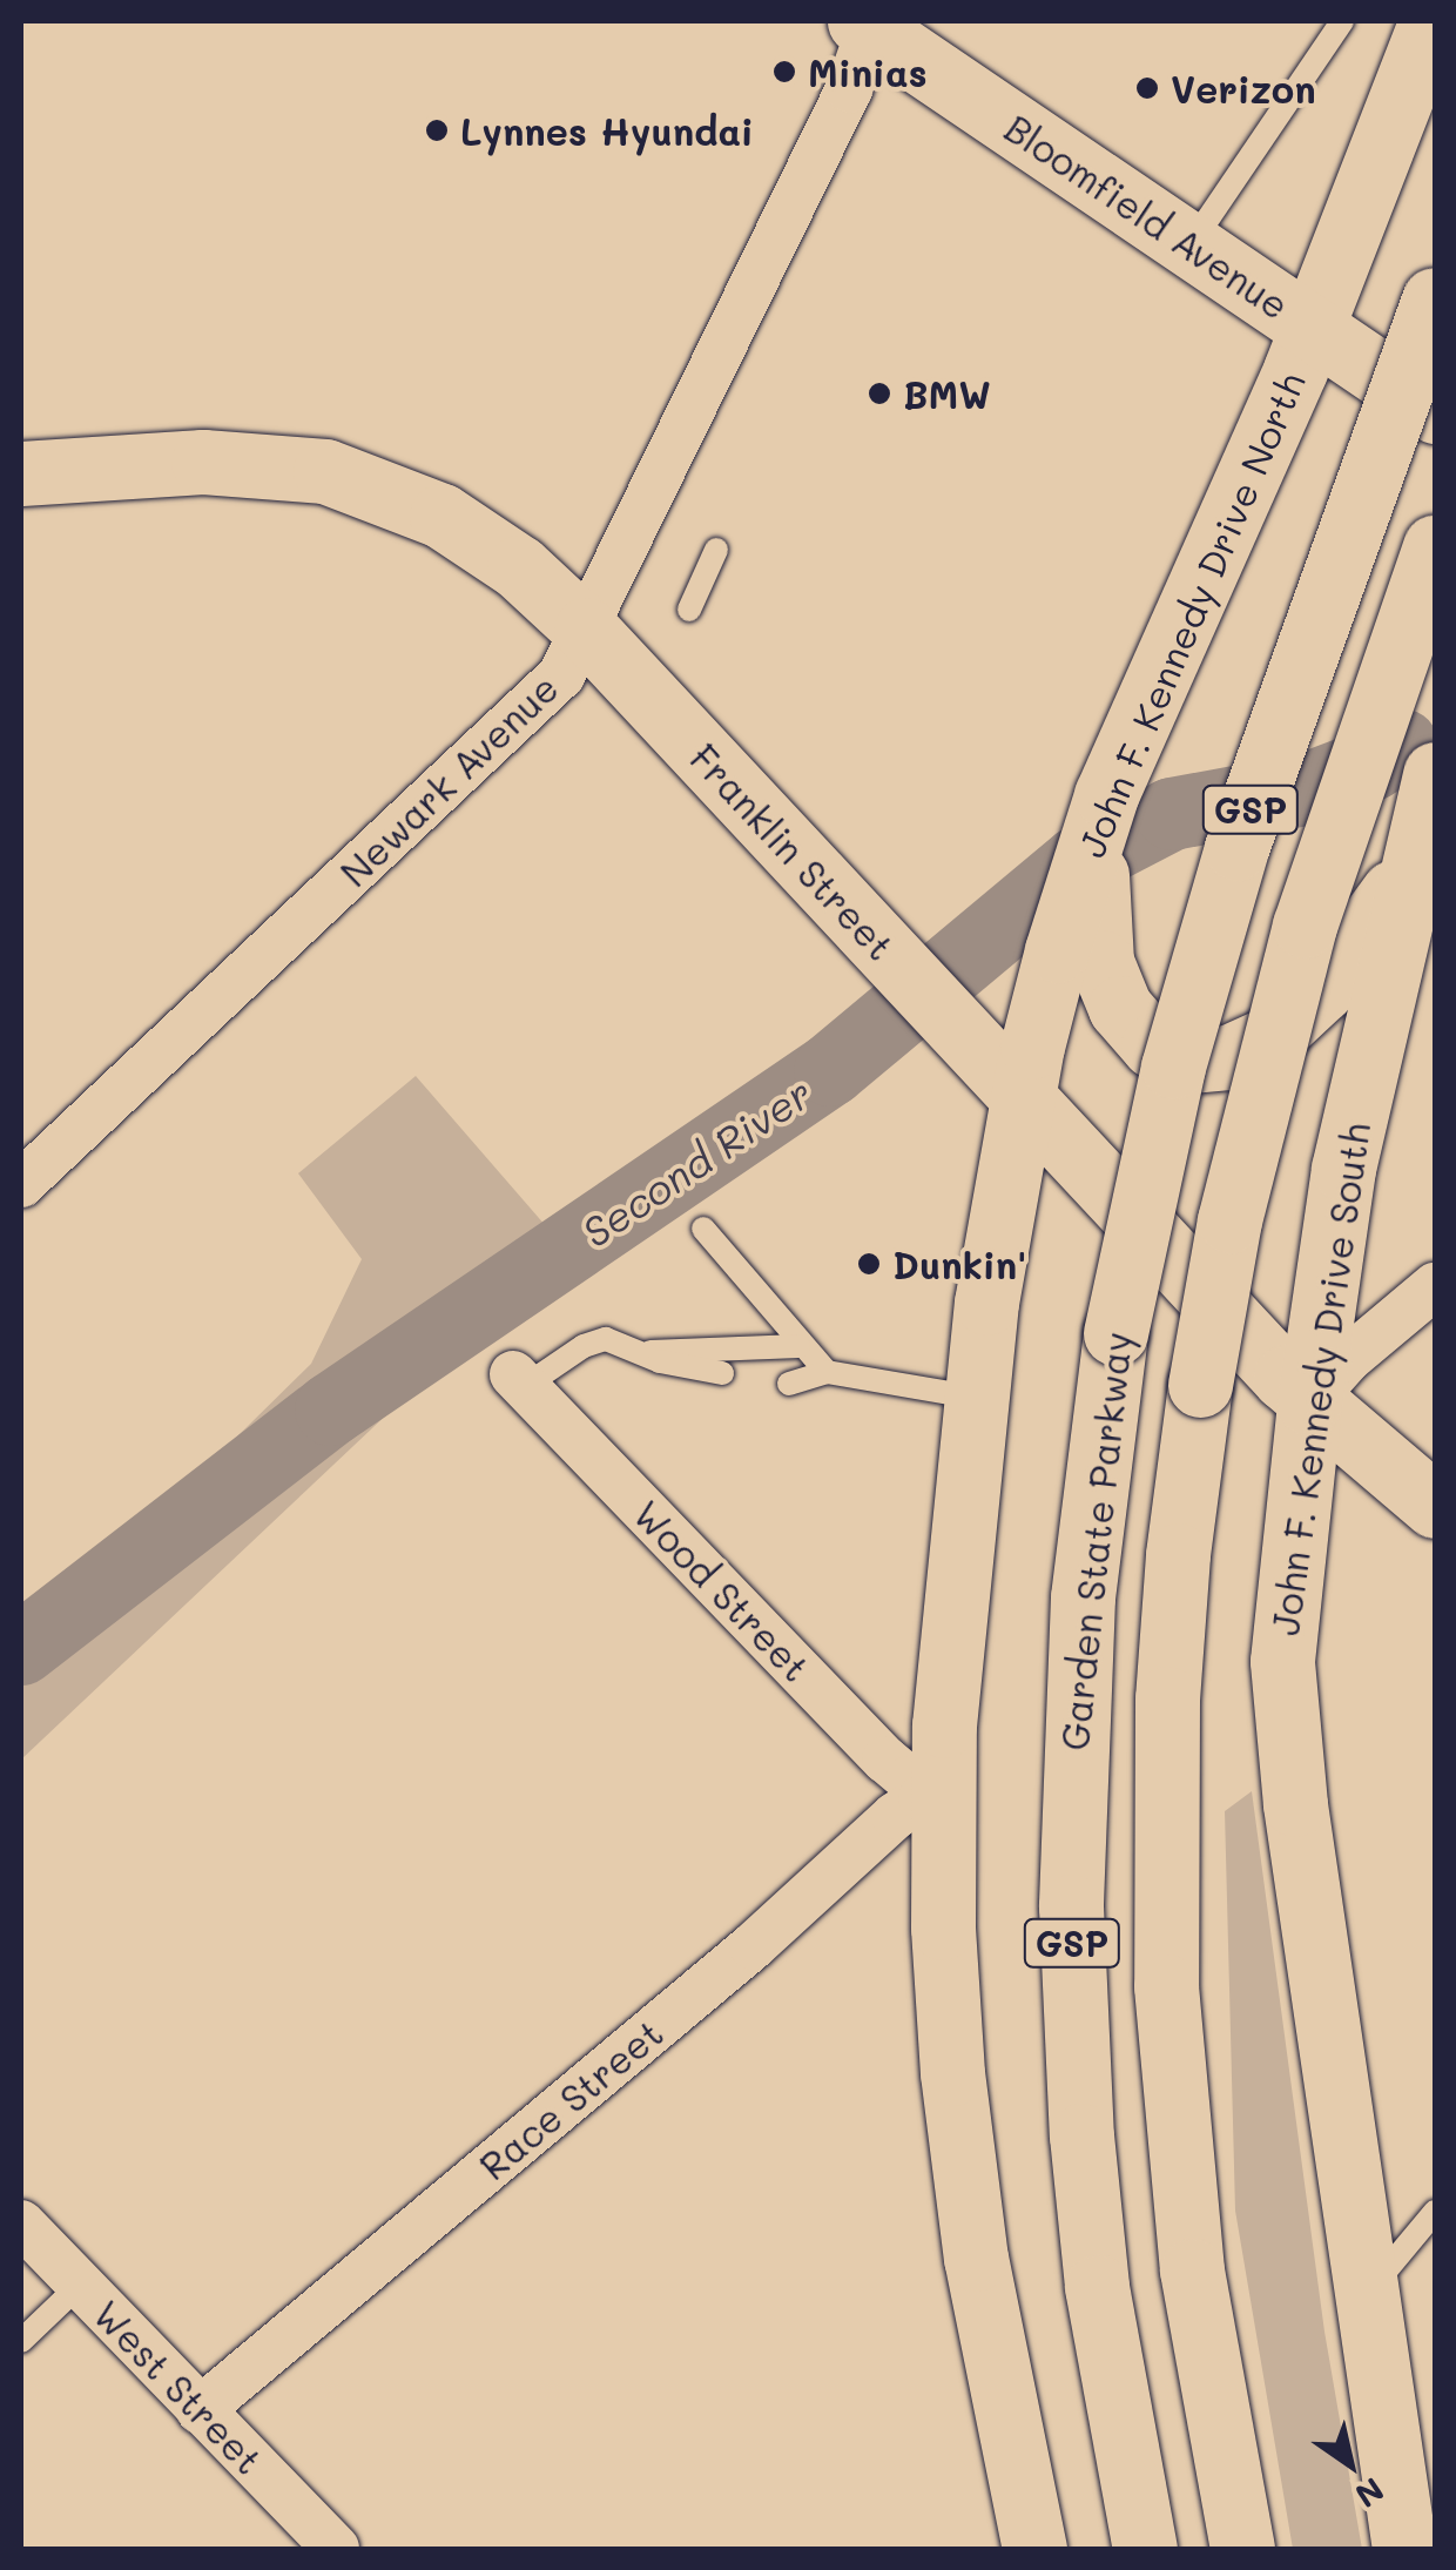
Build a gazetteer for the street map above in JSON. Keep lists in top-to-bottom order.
{
  "streets": {
    "main road": [
      "Bloomfield Avenue",
      "John F. Kennedy Drive North",
      "GSP",
      "Franklin Street",
      "John F. Kennedy Drive South",
      "Garden State Parkway"
    ],
    "street": [
      "Newark Avenue",
      "Wood Street",
      "Race Street",
      "West Street"
    ]
  },
  "crossings": [
    ["Bloomfield Avenue", "John F. Kennedy Drive North"],
    ["Bloomfield Avenue", "Newark Avenue"],
    ["John F. Kennedy Drive North", "Franklin Street"],
    ["John F. Kennedy Drive North", "Wood Street"],
    ["John F. Kennedy Drive North", "Race Street"],
    ["Newark Avenue", "Franklin Street"],
    ["Franklin Street", "John F. Kennedy Drive South"],
    ["Wood Street", "Race Street"],
    ["Race Street", "West Street"]
  ],
  "water": ["Second River"],
  "places": [
    "Minias",
    "Verizon",
    "Lynnes Hyundai",
    "BMW",
    "Dunkin'"
  ],
  "north": "bottom right"
}
